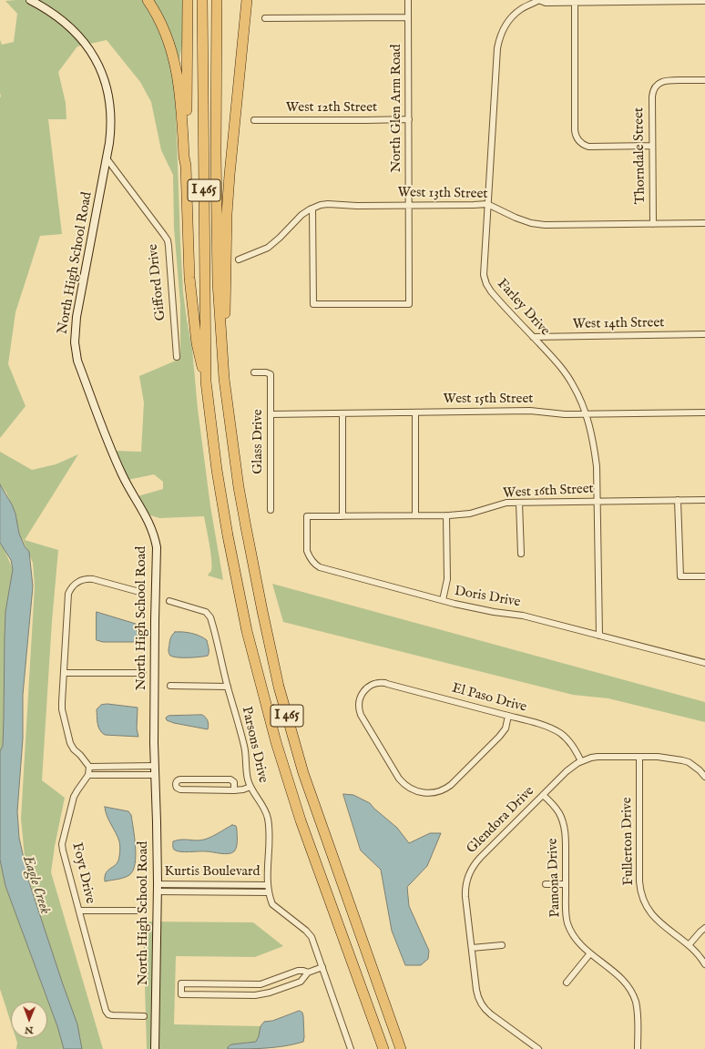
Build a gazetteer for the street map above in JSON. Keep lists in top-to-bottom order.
{
  "streets": {
    "highway": ["I 465"],
    "street": [
      "West 12th Street",
      "North Glen Arm Road",
      "Thorndale Street",
      "West 13th Street",
      "North High School Road",
      "Gifford Drive",
      "Farley Drive",
      "West 14th Street",
      "West 15th Street",
      "Glass Drive",
      "West 16th Street",
      "Doris Drive",
      "El Paso Drive",
      "Parsons Drive",
      "Glendora Drive",
      "Fullerton Drive",
      "Kurtis Boulevard",
      "Foyt Drive",
      "Pamona Drive"
    ]
  },
  "crossings": [
    ["West 12th Street", "North Glen Arm Road"],
    ["North Glen Arm Road", "West 13th Street"],
    ["Thorndale Street", "West 13th Street"],
    ["West 13th Street", "Farley Drive"],
    ["North High School Road", "Gifford Drive"],
    ["North High School Road", "Kurtis Boulevard"],
    ["Farley Drive", "West 14th Street"],
    ["Farley Drive", "West 15th Street"],
    ["Farley Drive", "West 16th Street"],
    ["Farley Drive", "Doris Drive"],
    ["West 15th Street", "Glass Drive"],
    ["West 16th Street", "Doris Drive"],
    ["El Paso Drive", "Glendora Drive"],
    ["Parsons Drive", "Kurtis Boulevard"],
    ["Glendora Drive", "Fullerton Drive"],
    ["Glendora Drive", "Pamona Drive"]
  ],
  "water": ["Eagle Creek"],
  "north": "bottom"
}
